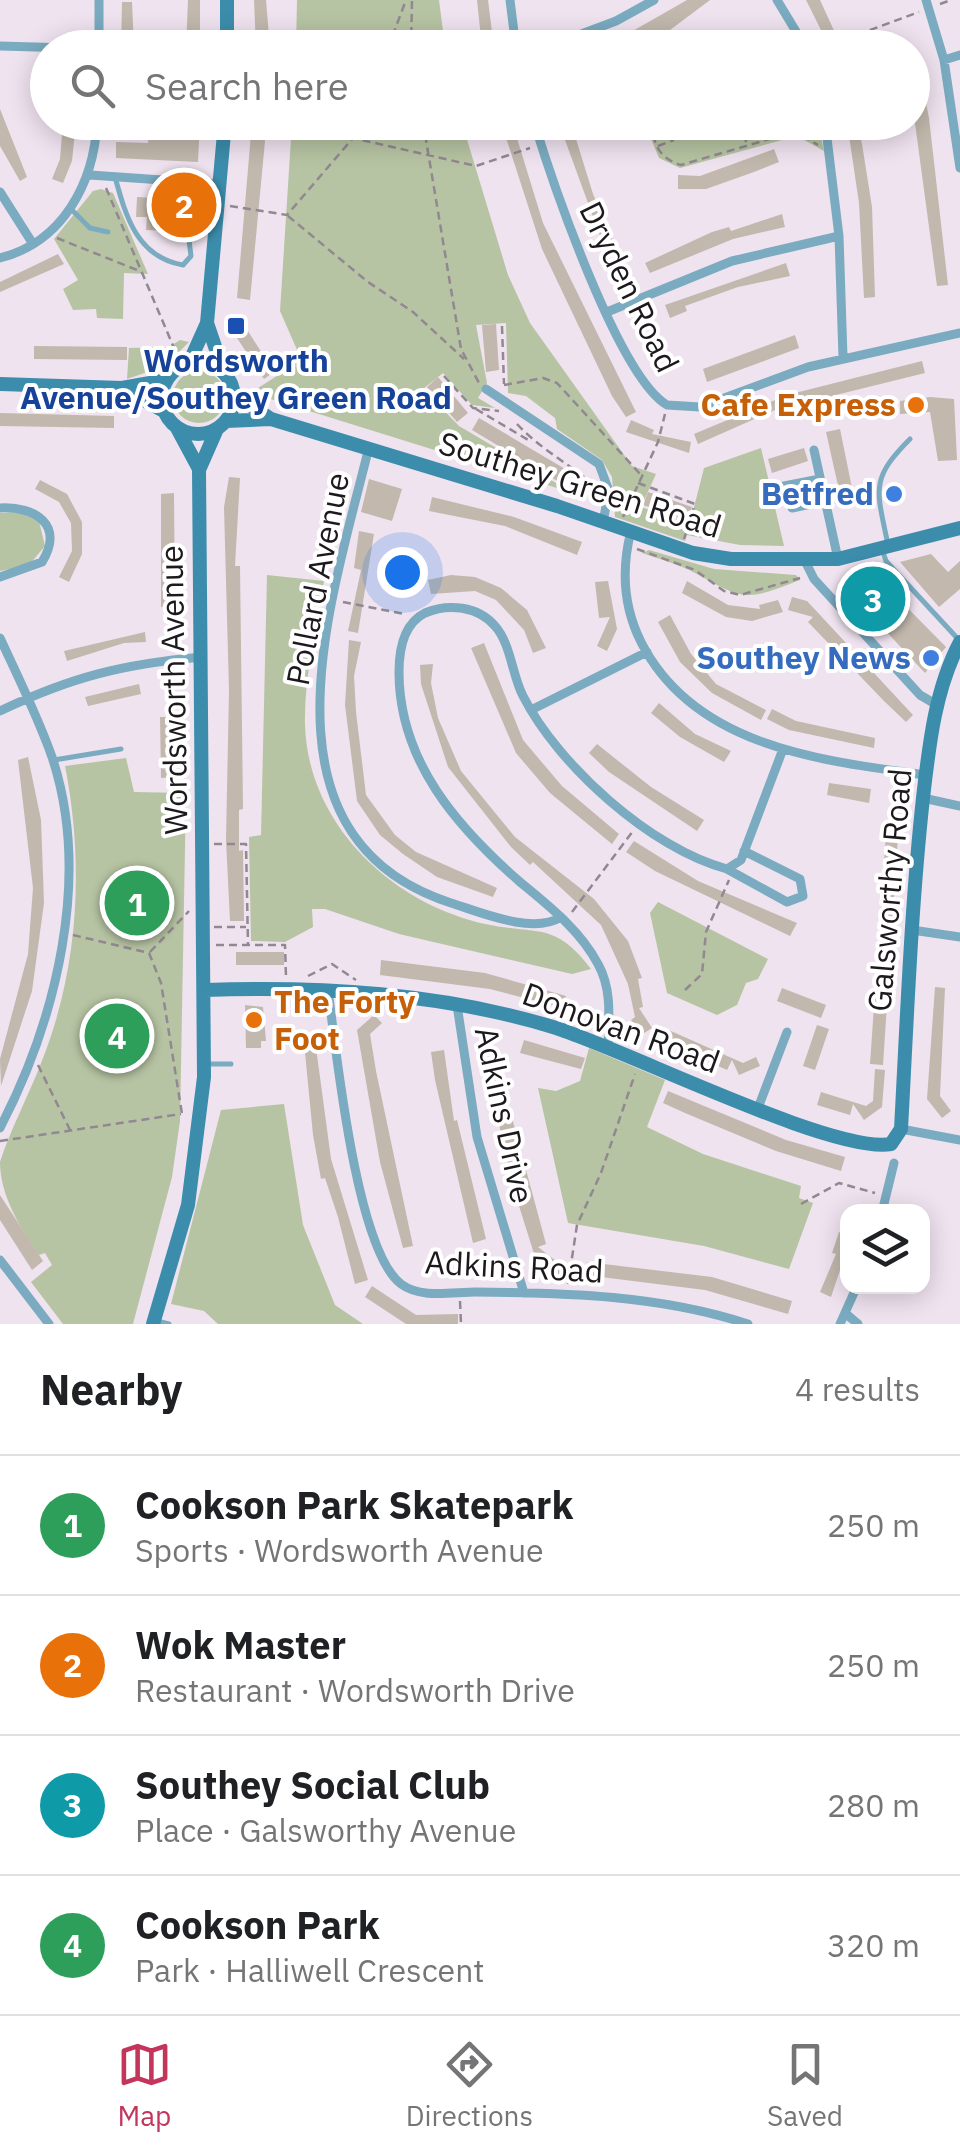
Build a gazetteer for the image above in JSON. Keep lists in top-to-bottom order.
{
  "streets": {
    "street": [
      "Dryden Road",
      "Southey Green Road",
      "Pollard Avenue",
      "Wordsworth Avenue",
      "Galsworthy Road",
      "Donovan Road",
      "Adkins Drive",
      "Adkins Road"
    ]
  },
  "crossings": [
    ["Southey Green Road", "Pollard Avenue"],
    ["Southey Green Road", "Wordsworth Avenue"],
    ["Wordsworth Avenue", "Donovan Road"],
    ["Galsworthy Road", "Donovan Road"],
    ["Donovan Road", "Adkins Drive"],
    ["Donovan Road", "Adkins Road"],
    ["Adkins Drive", "Adkins Road"]
  ],
  "places": {
    "transit": ["Wordsworth Avenue/Southey Green Road"],
    "other": [
      "Cafe Express",
      "Betfred",
      "Southey News",
      "The Forty Foot"
    ]
  },
  "page": {
    "search": "Search here",
    "pins": [
      "2",
      "3",
      "1",
      "4"
    ],
    "heading": ["Nearby", "4 results"],
    "list": [
      {
        "mark": "1",
        "name": "Cookson Park Skatepark",
        "note": "Sports · Wordsworth Avenue",
        "value": "250 m"
      },
      {
        "mark": "2",
        "name": "Wok Master",
        "note": "Restaurant · Wordsworth Drive",
        "value": "250 m"
      },
      {
        "mark": "3",
        "name": "Southey Social Club",
        "note": "Place · Galsworthy Avenue",
        "value": "280 m"
      },
      {
        "mark": "4",
        "name": "Cookson Park",
        "note": "Park · Halliwell Crescent",
        "value": "320 m"
      }
    ],
    "nav": ["Map", "Directions", "Saved"]
  }
}
